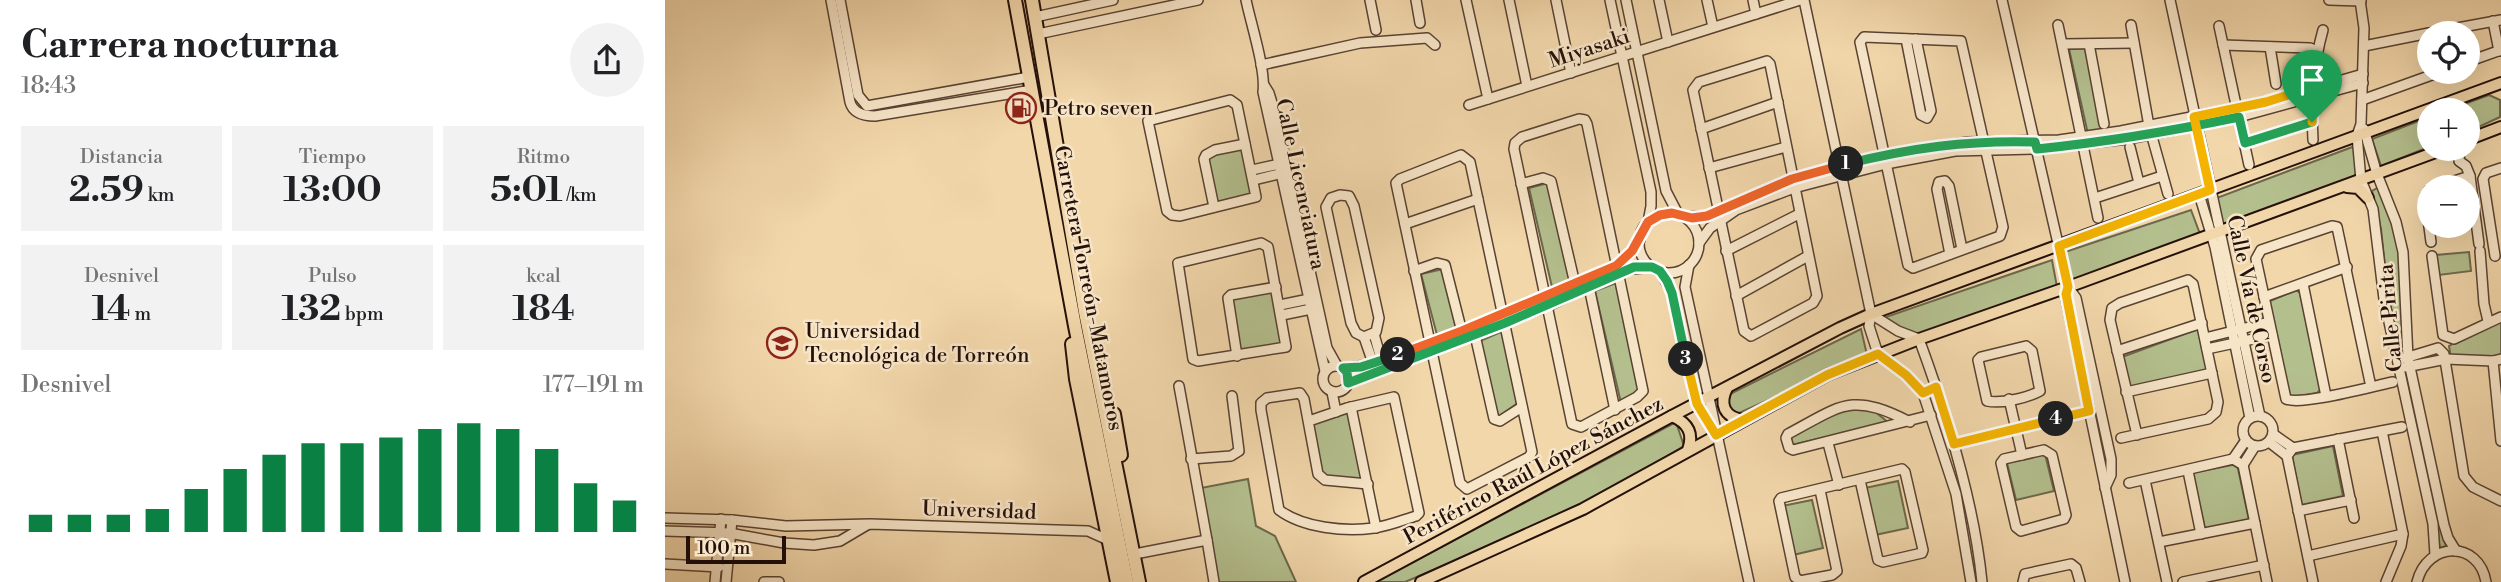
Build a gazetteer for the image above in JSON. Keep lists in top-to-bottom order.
{
  "streets": {
    "highway": ["Carretera Torreón-Matamoros"],
    "main road": ["Periférico Raúl López Sánchez"],
    "street": [
      "Miyasaki",
      "Calle Licenciatura",
      "Calle Vía de Corso",
      "Calle Pirita",
      "Universidad"
    ]
  },
  "crossings": [
    ["Calle Vía de Corso", "Periférico Raúl López Sánchez"],
    ["Calle Pirita", "Periférico Raúl López Sánchez"]
  ],
  "places": {
    "fuel station": ["Petro seven"],
    "school or university": ["Universidad Tecnológica de Torreón"]
  },
  "scale_bar": "100 m",
  "page": {
    "heading": ["Carrera nocturna", "18:43"],
    "map_buttons": ["+", "−"],
    "stats": [
      ["Distancia", "2.59 km"],
      ["Tiempo", "13:00"],
      ["Ritmo", "5:01 /km"],
      ["Desnivel", "14 m"],
      ["Pulso", "132 bpm"],
      ["kcal", "184"]
    ],
    "pins": [
      "1",
      "2",
      "3",
      "4"
    ],
    "chart": ["Desnivel", "177–191 m"],
    "scale": "100 m"
  }
}
